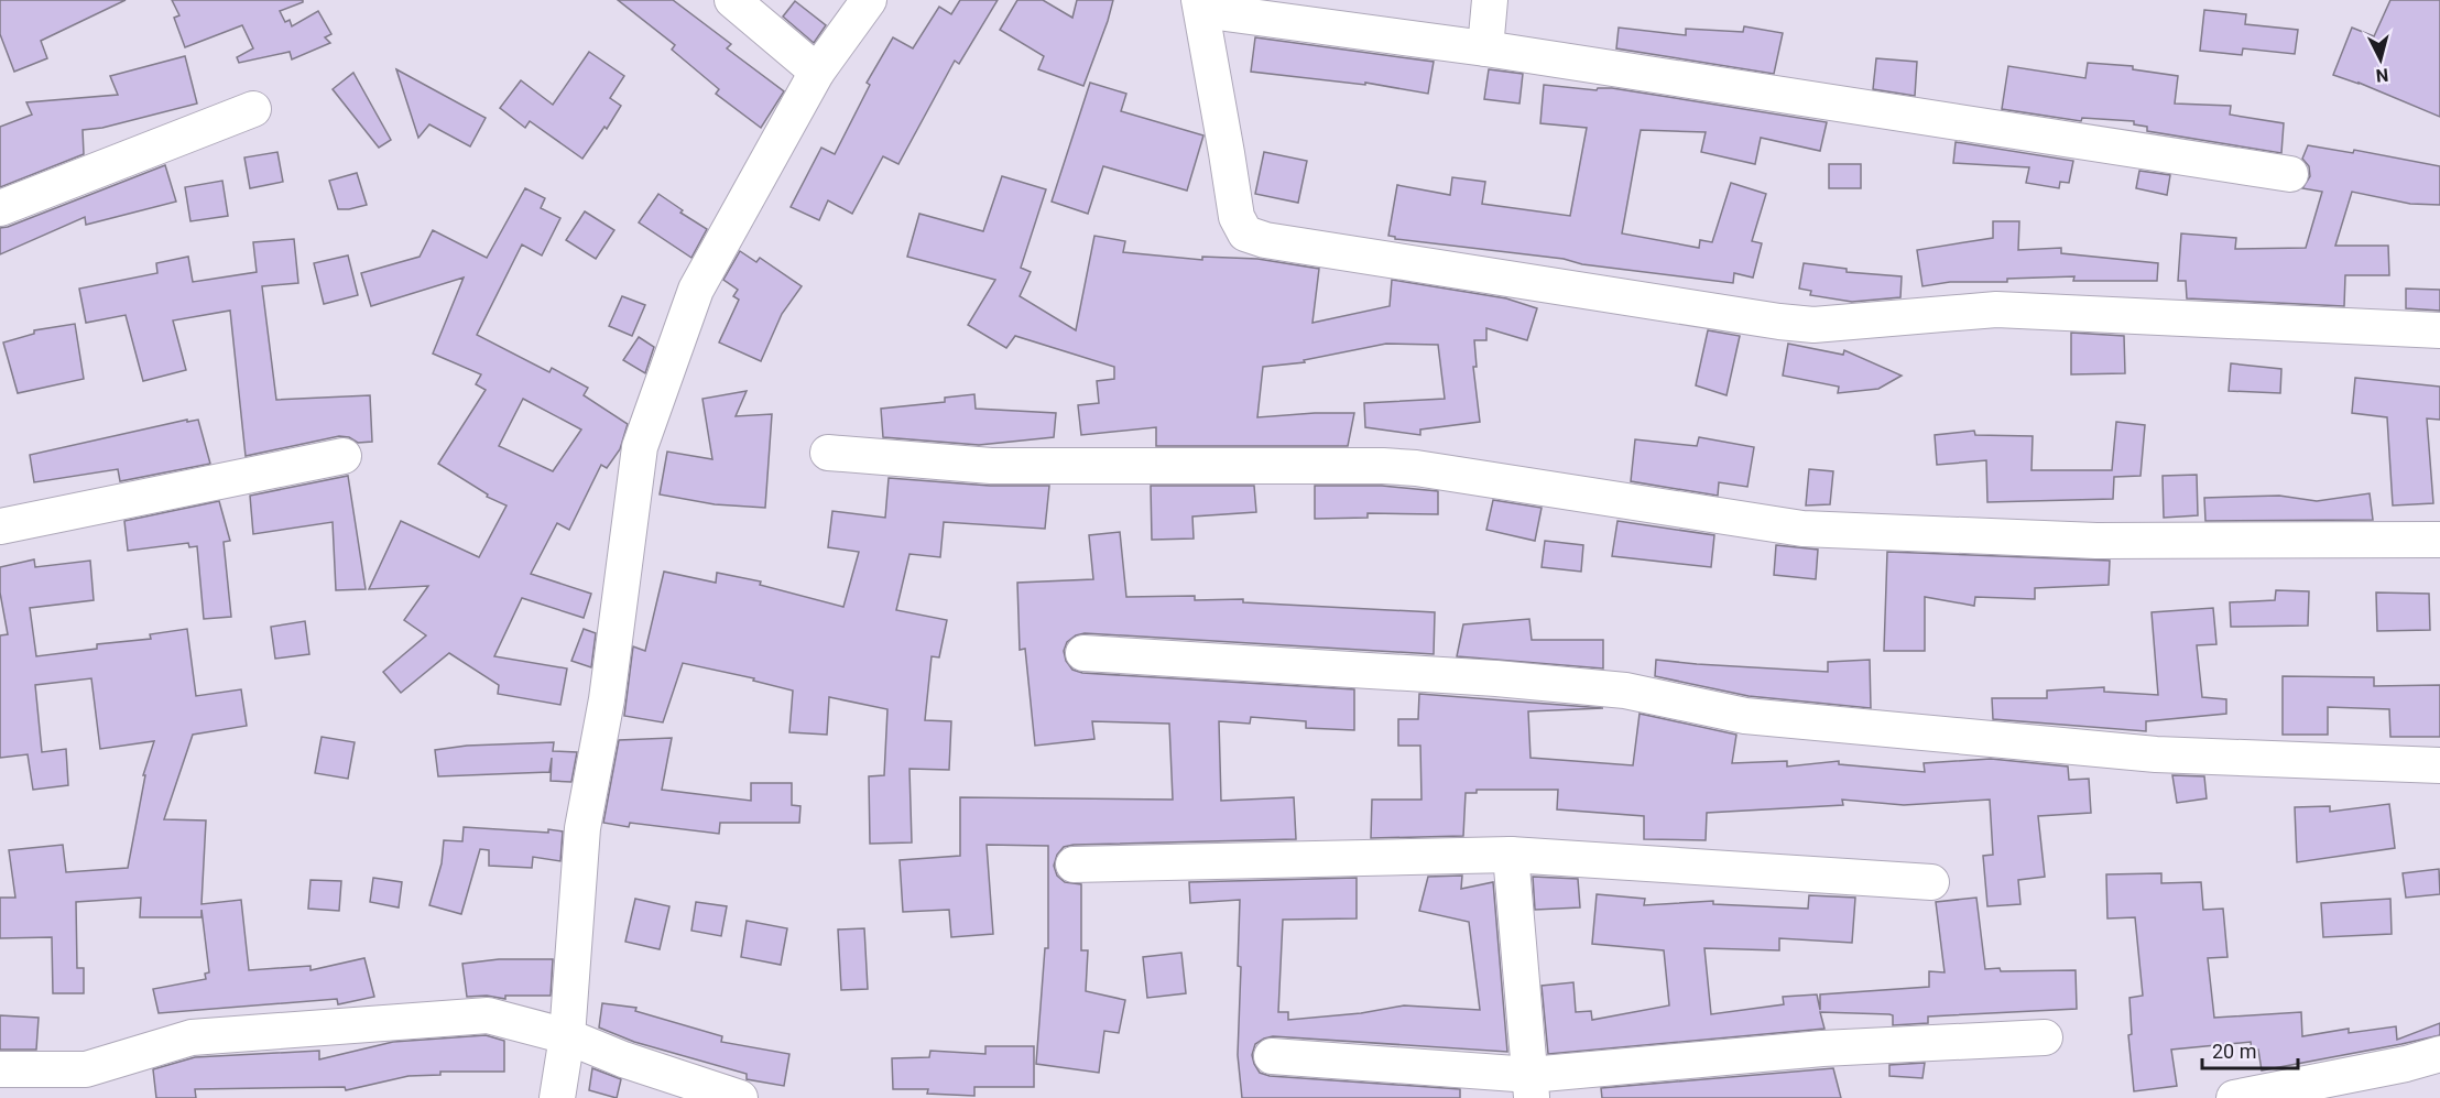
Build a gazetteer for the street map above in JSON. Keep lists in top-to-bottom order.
{
  "scale_bar": "20 m",
  "north": "bottom"
}
